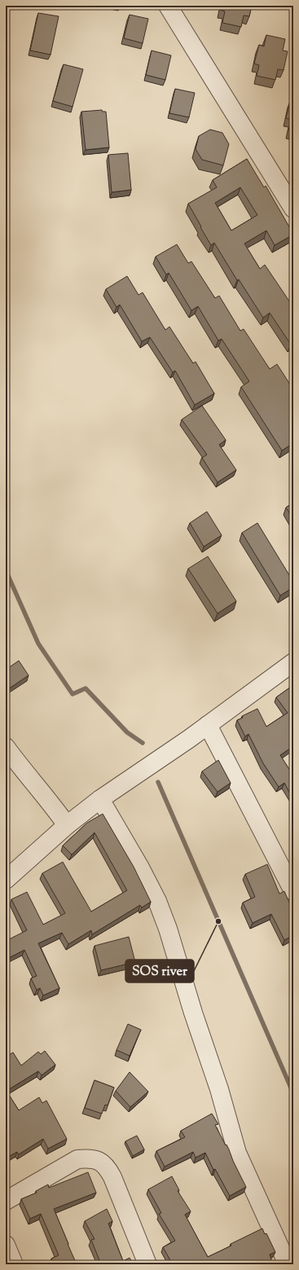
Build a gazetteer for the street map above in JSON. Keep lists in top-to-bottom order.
{
  "places": ["SOS river"]
}
